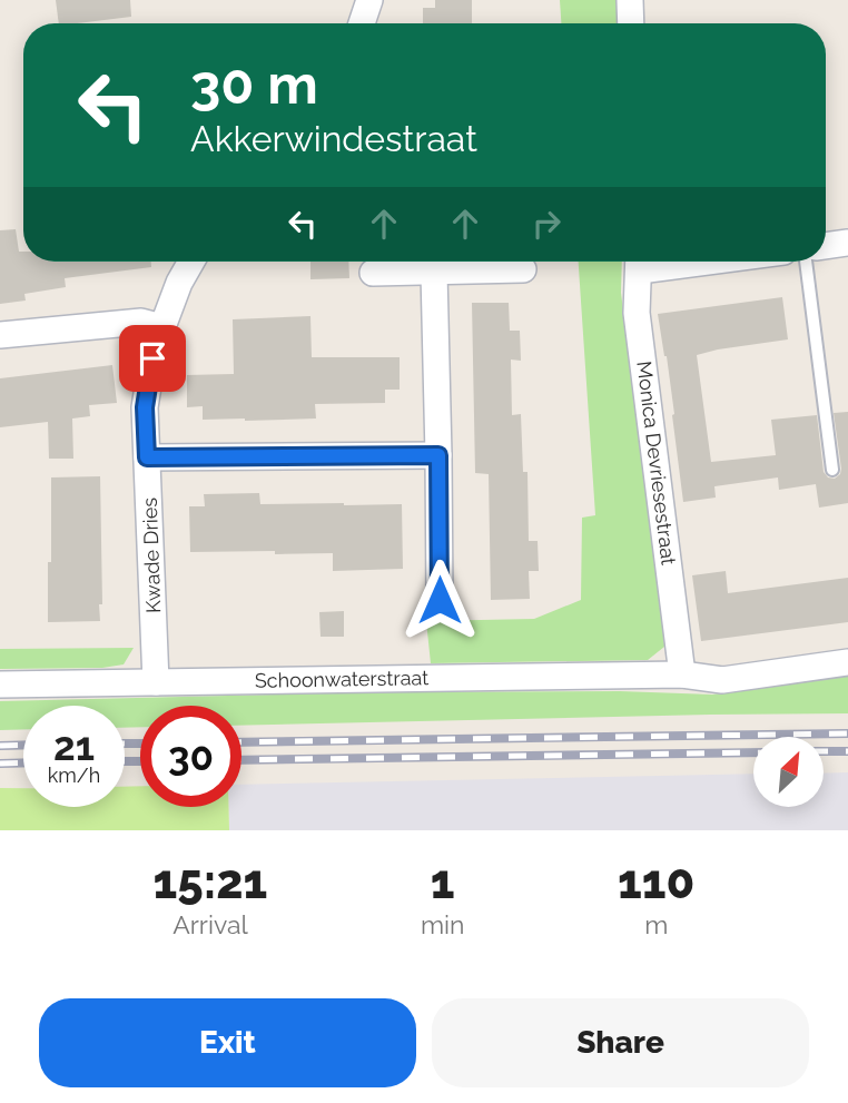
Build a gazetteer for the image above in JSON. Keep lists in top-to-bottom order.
{
  "streets": {
    "street": ["Monica Devriesestraat", "Kwade Dries", "Schoonwaterstraat"]
  },
  "crossings": [
    ["Monica Devriesestraat", "Schoonwaterstraat"],
    ["Kwade Dries", "Schoonwaterstraat"]
  ],
  "north": "top right",
  "page": {
    "turn": ["30 m", "Akkerwindestraat"],
    "speed": "21 km/h",
    "limit": "30",
    "eta": [
      "15:21",
      "Arrival",
      "1",
      "min",
      "110",
      "m"
    ],
    "buttons": ["Exit", "Share"]
  }
}
